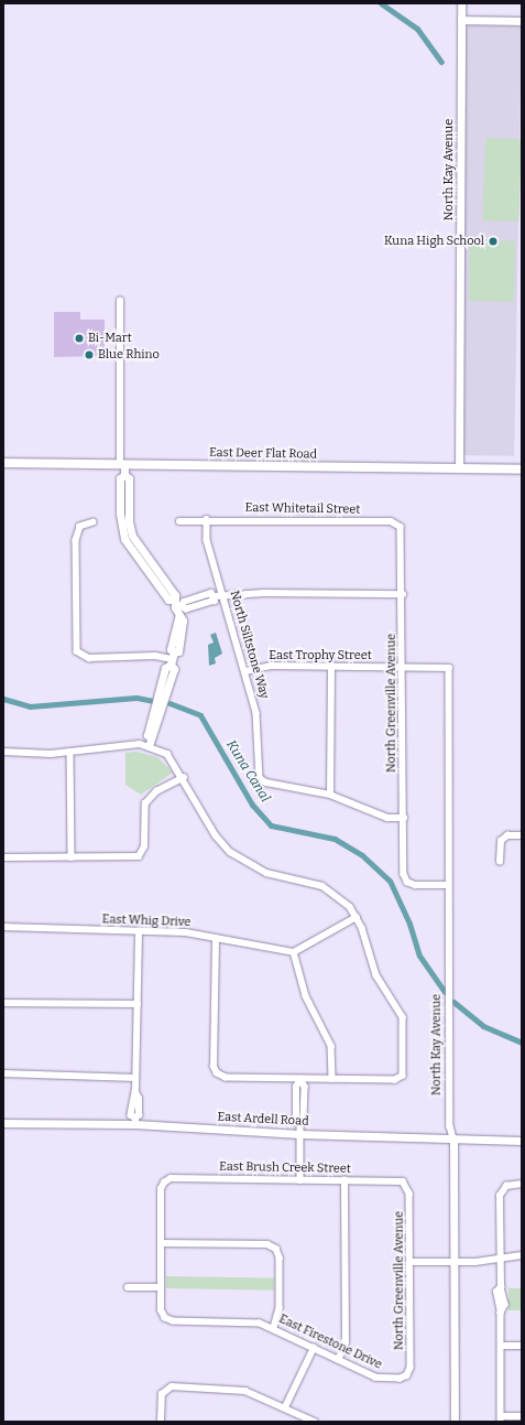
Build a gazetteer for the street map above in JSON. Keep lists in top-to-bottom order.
{
  "streets": {
    "main road": ["East Deer Flat Road"],
    "street": [
      "North Kay Avenue",
      "East Whitetail Street",
      "North Siltstone Way",
      "East Trophy Street",
      "North Greenville Avenue",
      "East Whig Drive",
      "East Ardell Road",
      "East Brush Creek Street",
      "East Firestone Drive"
    ]
  },
  "crossings": [
    ["North Kay Avenue", "East Deer Flat Road"],
    ["North Kay Avenue", "East Trophy Street"],
    ["North Kay Avenue", "North Greenville Avenue"],
    ["North Kay Avenue", "East Ardell Road"],
    ["East Whitetail Street", "North Siltstone Way"],
    ["East Whitetail Street", "North Greenville Avenue"],
    ["North Siltstone Way", "East Trophy Street"],
    ["East Trophy Street", "North Greenville Avenue"],
    ["North Greenville Avenue", "East Brush Creek Street"],
    ["North Greenville Avenue", "East Firestone Drive"]
  ],
  "water": ["Kuna Canal"],
  "places": ["Kuna High School", "Bi-Mart", "Blue Rhino"]
}
